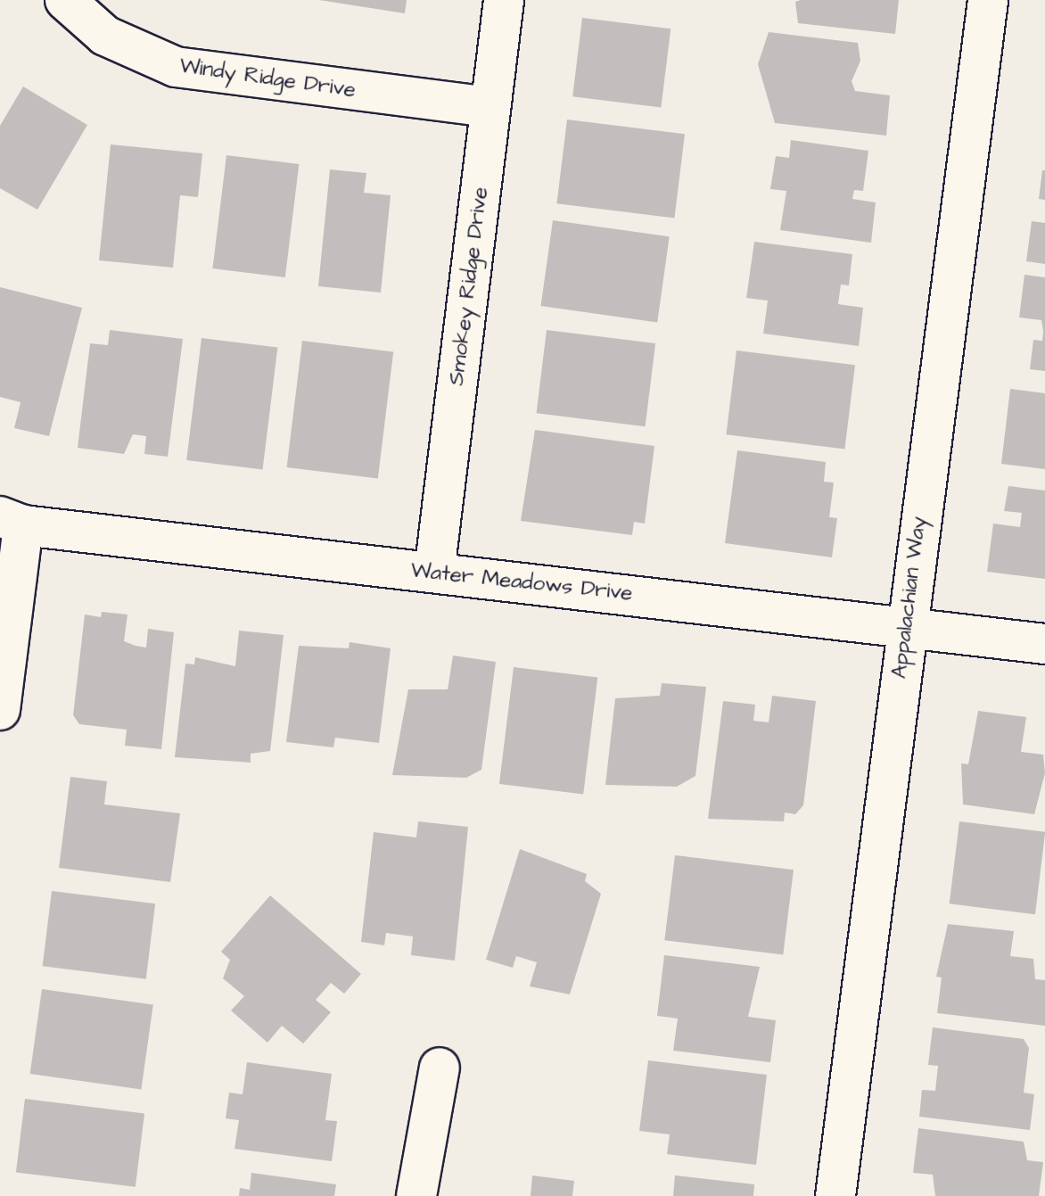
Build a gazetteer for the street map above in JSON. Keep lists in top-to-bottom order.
{
  "streets": {
    "street": [
      "Windy Ridge Drive",
      "Smokey Ridge Drive",
      "Water Meadows Drive",
      "Appalachian Way"
    ]
  },
  "crossings": [
    ["Windy Ridge Drive", "Smokey Ridge Drive"],
    ["Smokey Ridge Drive", "Water Meadows Drive"],
    ["Water Meadows Drive", "Appalachian Way"]
  ]
}
